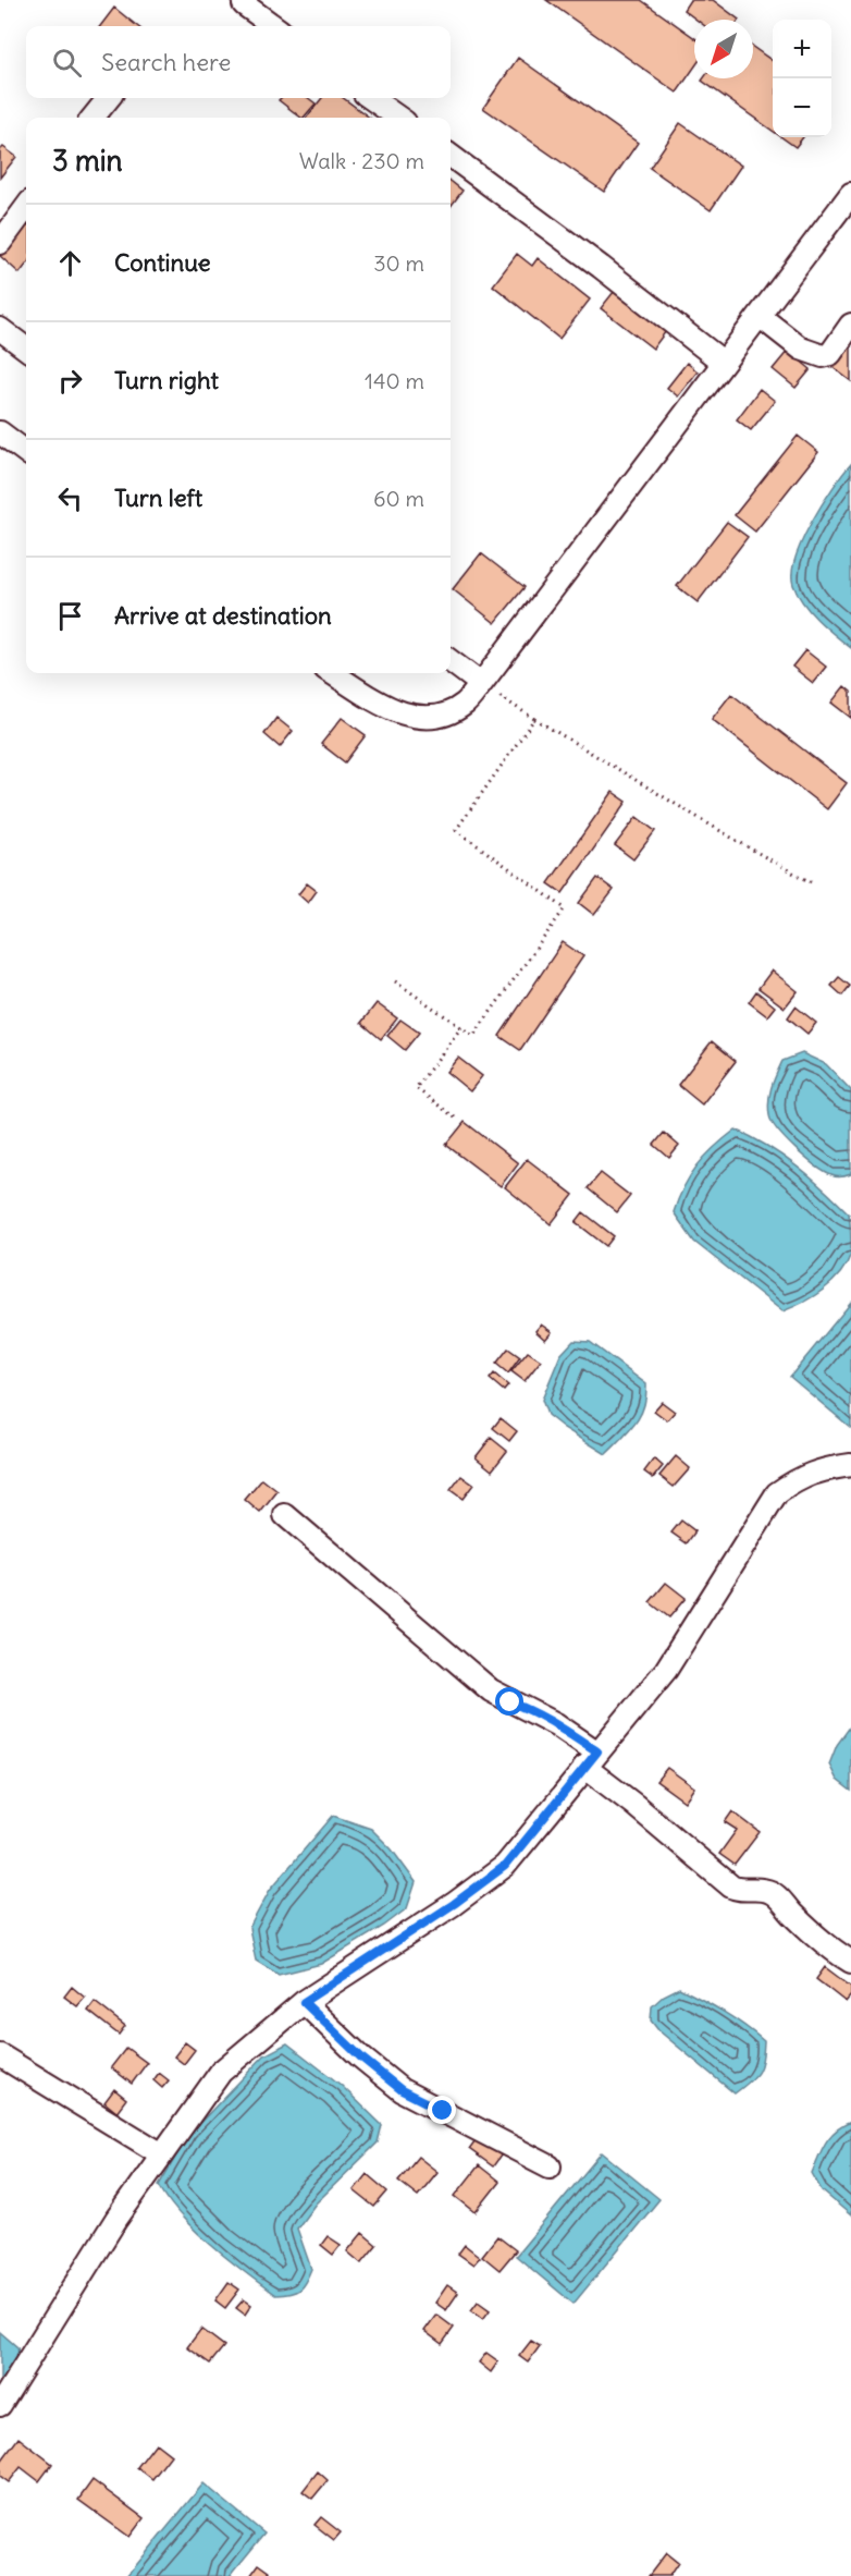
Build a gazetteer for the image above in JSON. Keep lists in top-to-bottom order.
{
  "north": "bottom left",
  "page": {
    "map_buttons": ["+", "−"],
    "search": "Search here",
    "heading": ["3 min", "Walk · 230 m"],
    "list": [
      ["Continue", "30 m"],
      ["Turn right", "140 m"],
      ["Turn left", "60 m"],
      "Arrive at destination"
    ]
  }
}
